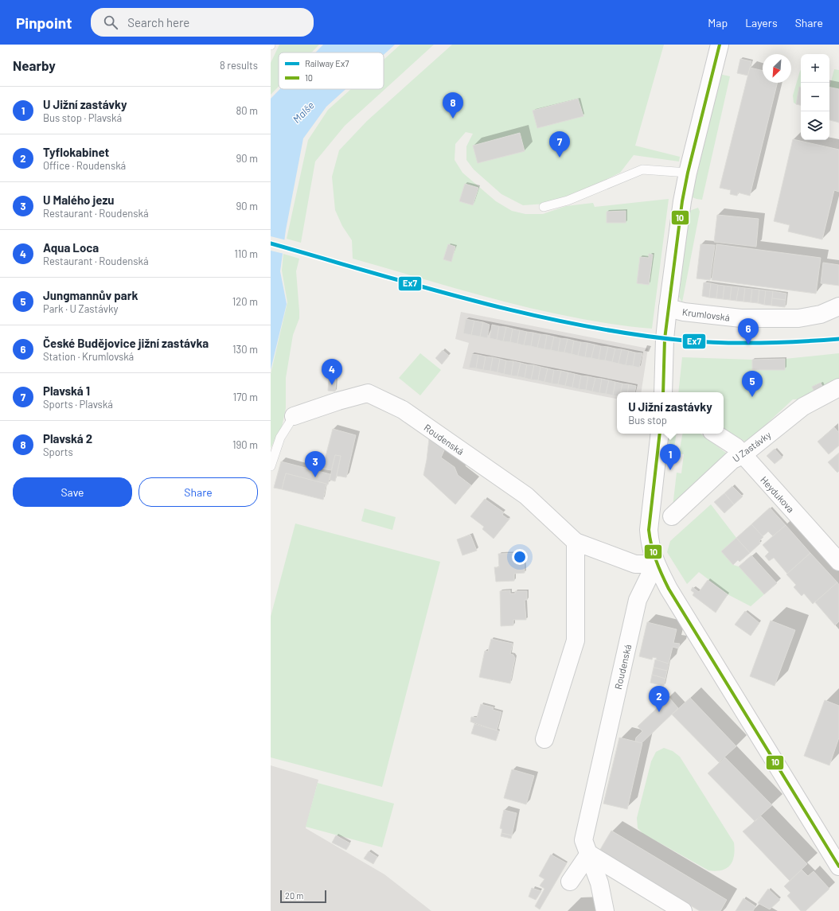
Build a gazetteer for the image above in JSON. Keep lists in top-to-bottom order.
{
  "streets": {
    "street": [
      "Krumlovská",
      "Roudenská",
      "U Zastávky",
      "Heydukova"
    ]
  },
  "crossings": [
    ["U Zastávky", "Heydukova"]
  ],
  "water": ["Malše"],
  "lines": ["transit line 10", "rail line Ex7"],
  "legend": ["Railway Ex7", "10"],
  "scale_bar": "20 m",
  "north": "bottom left",
  "page": {
    "header": "Pinpoint",
    "search": "Search here",
    "nav": ["Map", "Layers", "Share"],
    "heading": ["Nearby", "8 results"],
    "map_buttons": ["+", "−"],
    "list": [
      {
        "mark": "1",
        "name": "U Jižní zastávky",
        "note": "Bus stop · Plavská",
        "value": "80 m"
      },
      {
        "mark": "2",
        "name": "Tyflokabinet",
        "note": "Office · Roudenská",
        "value": "90 m"
      },
      {
        "mark": "3",
        "name": "U Malého jezu",
        "note": "Restaurant · Roudenská",
        "value": "90 m"
      },
      {
        "mark": "4",
        "name": "Aqua Loca",
        "note": "Restaurant · Roudenská",
        "value": "110 m"
      },
      {
        "mark": "5",
        "name": "Jungmannův park",
        "note": "Park · U Zastávky",
        "value": "120 m"
      },
      {
        "mark": "6",
        "name": "České Budějovice jižní zastávka",
        "note": "Station · Krumlovská",
        "value": "130 m"
      },
      {
        "mark": "7",
        "name": "Plavská 1",
        "note": "Sports · Plavská",
        "value": "170 m"
      },
      {
        "mark": "8",
        "name": "Plavská 2",
        "note": "Sports",
        "value": "190 m"
      }
    ],
    "pins": [
      "8",
      "7",
      "6",
      "4",
      "5",
      "1",
      "3",
      "2"
    ],
    "popup": ["U Jižní zastávky", "Bus stop"],
    "buttons": ["Save", "Share"],
    "scale": "20 m"
  }
}
